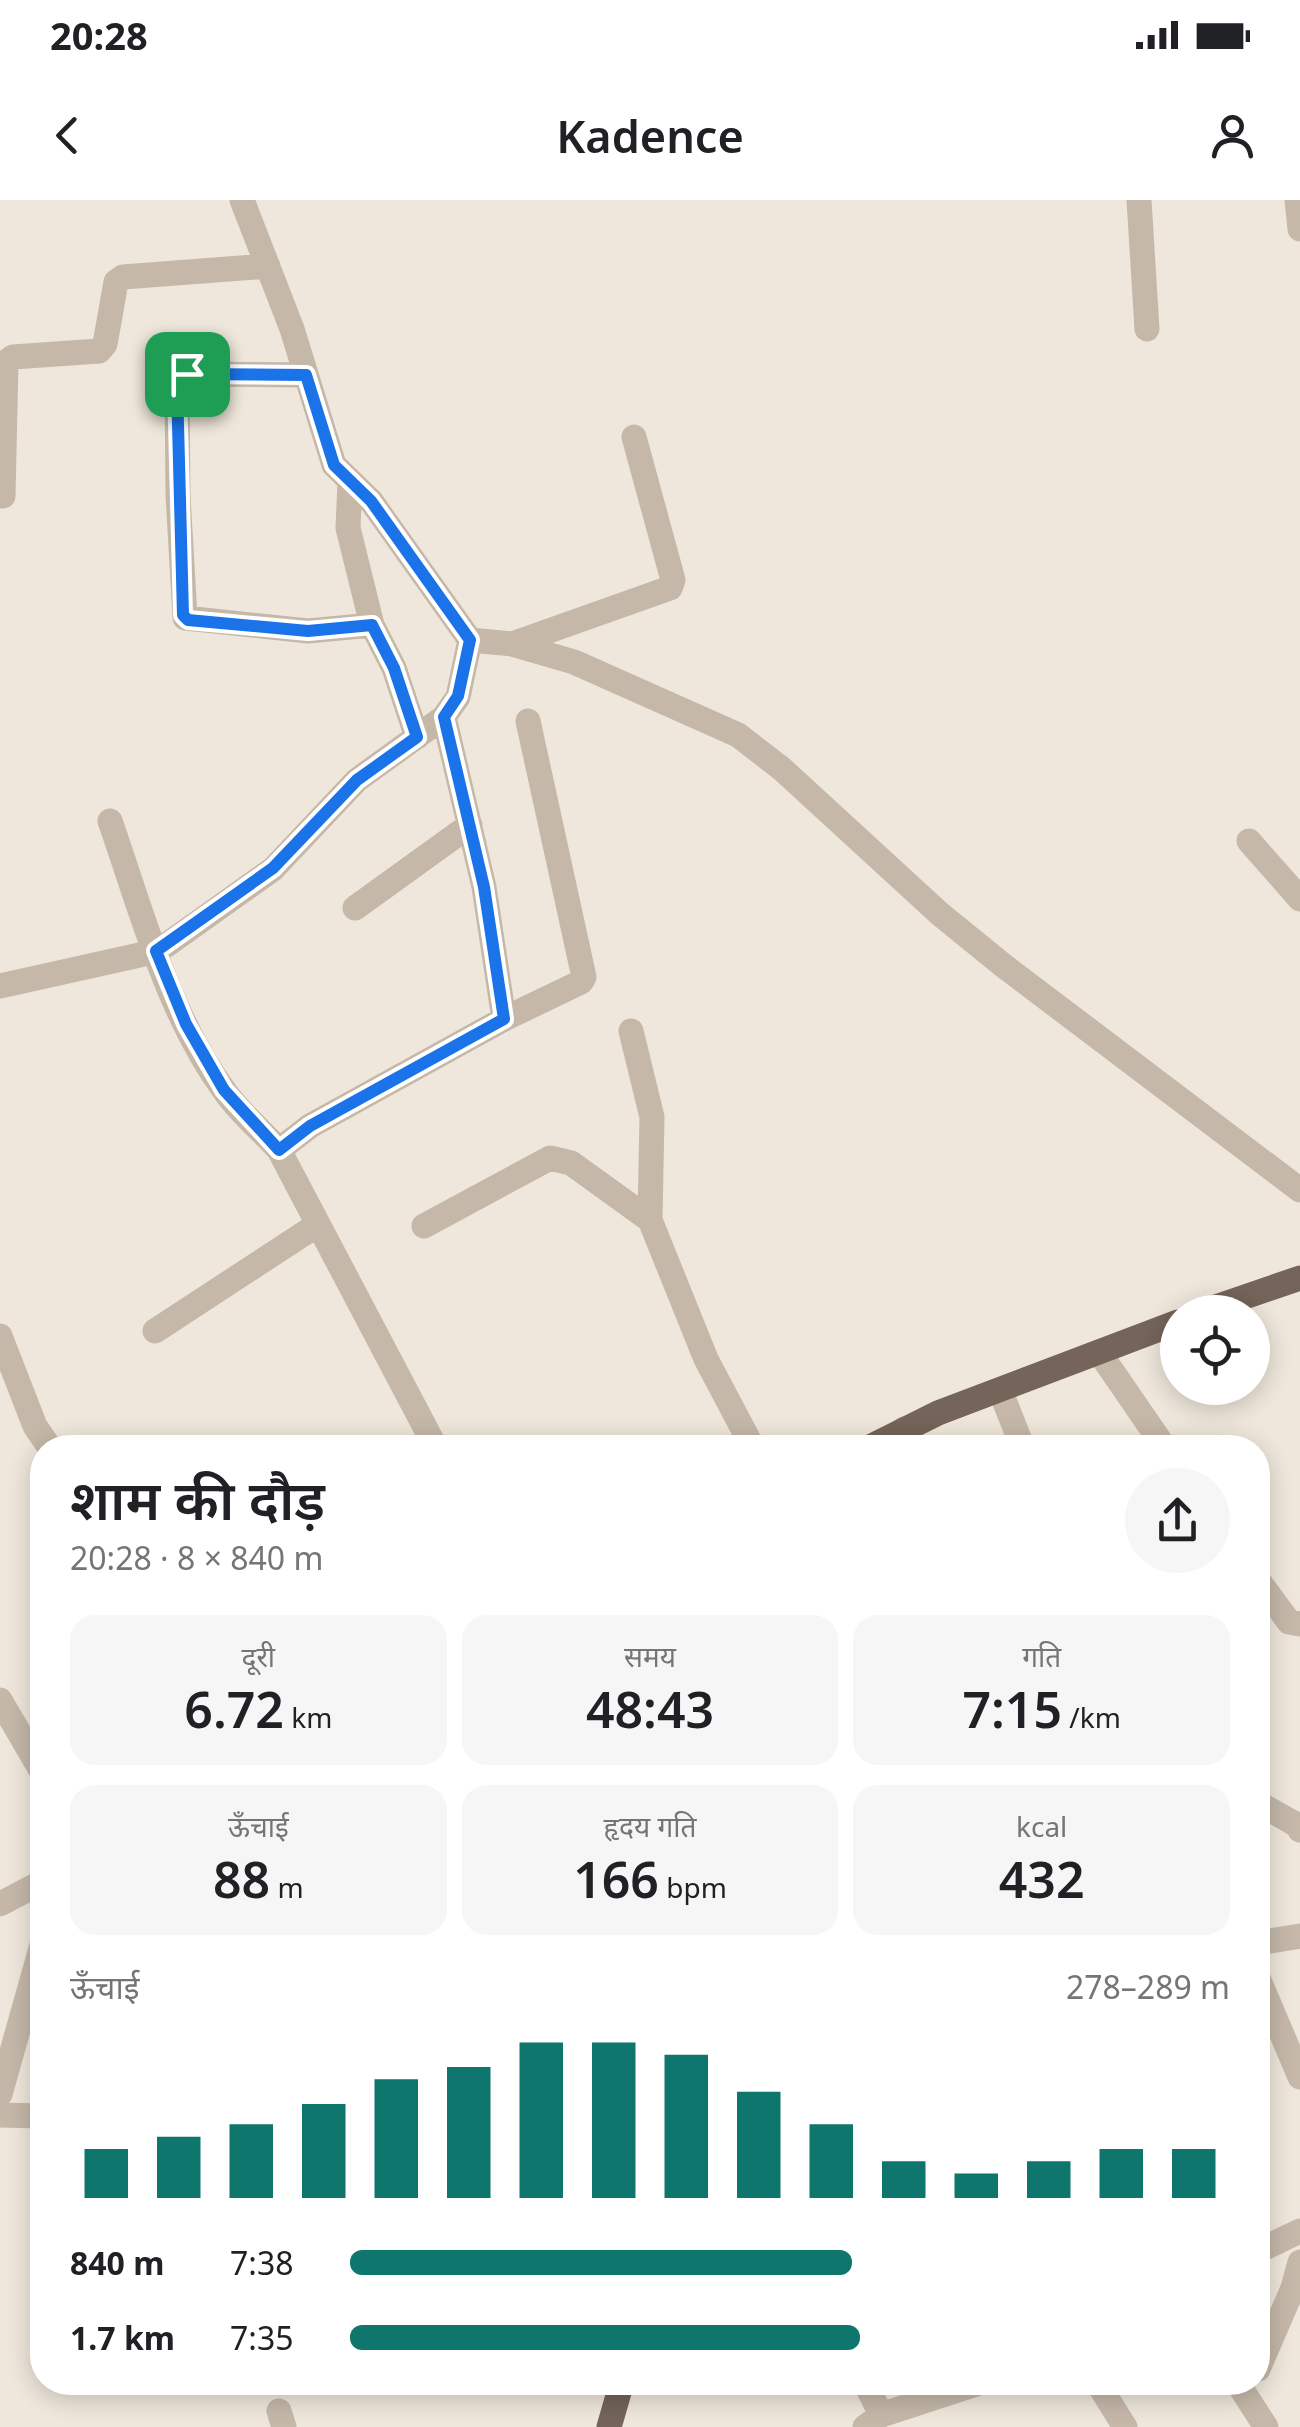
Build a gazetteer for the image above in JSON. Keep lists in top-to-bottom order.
{
  "page": {
    "status": "20:28",
    "header": "Kadence",
    "heading": ["शाम की दौड़", "20:28 · 8 × 840 m"],
    "stats": [
      ["दूरी", "6.72 km"],
      ["समय", "48:43"],
      ["गति", "7:15 /km"],
      ["ऊँचाई", "88 m"],
      ["हृदय गति", "166 bpm"],
      ["kcal", "432"]
    ],
    "chart": ["ऊँचाई", "278–289 m"],
    "list": [
      {
        "name": "840 m",
        "note": "7:38"
      },
      {
        "name": "1.7 km",
        "note": "7:35"
      }
    ]
  }
}
